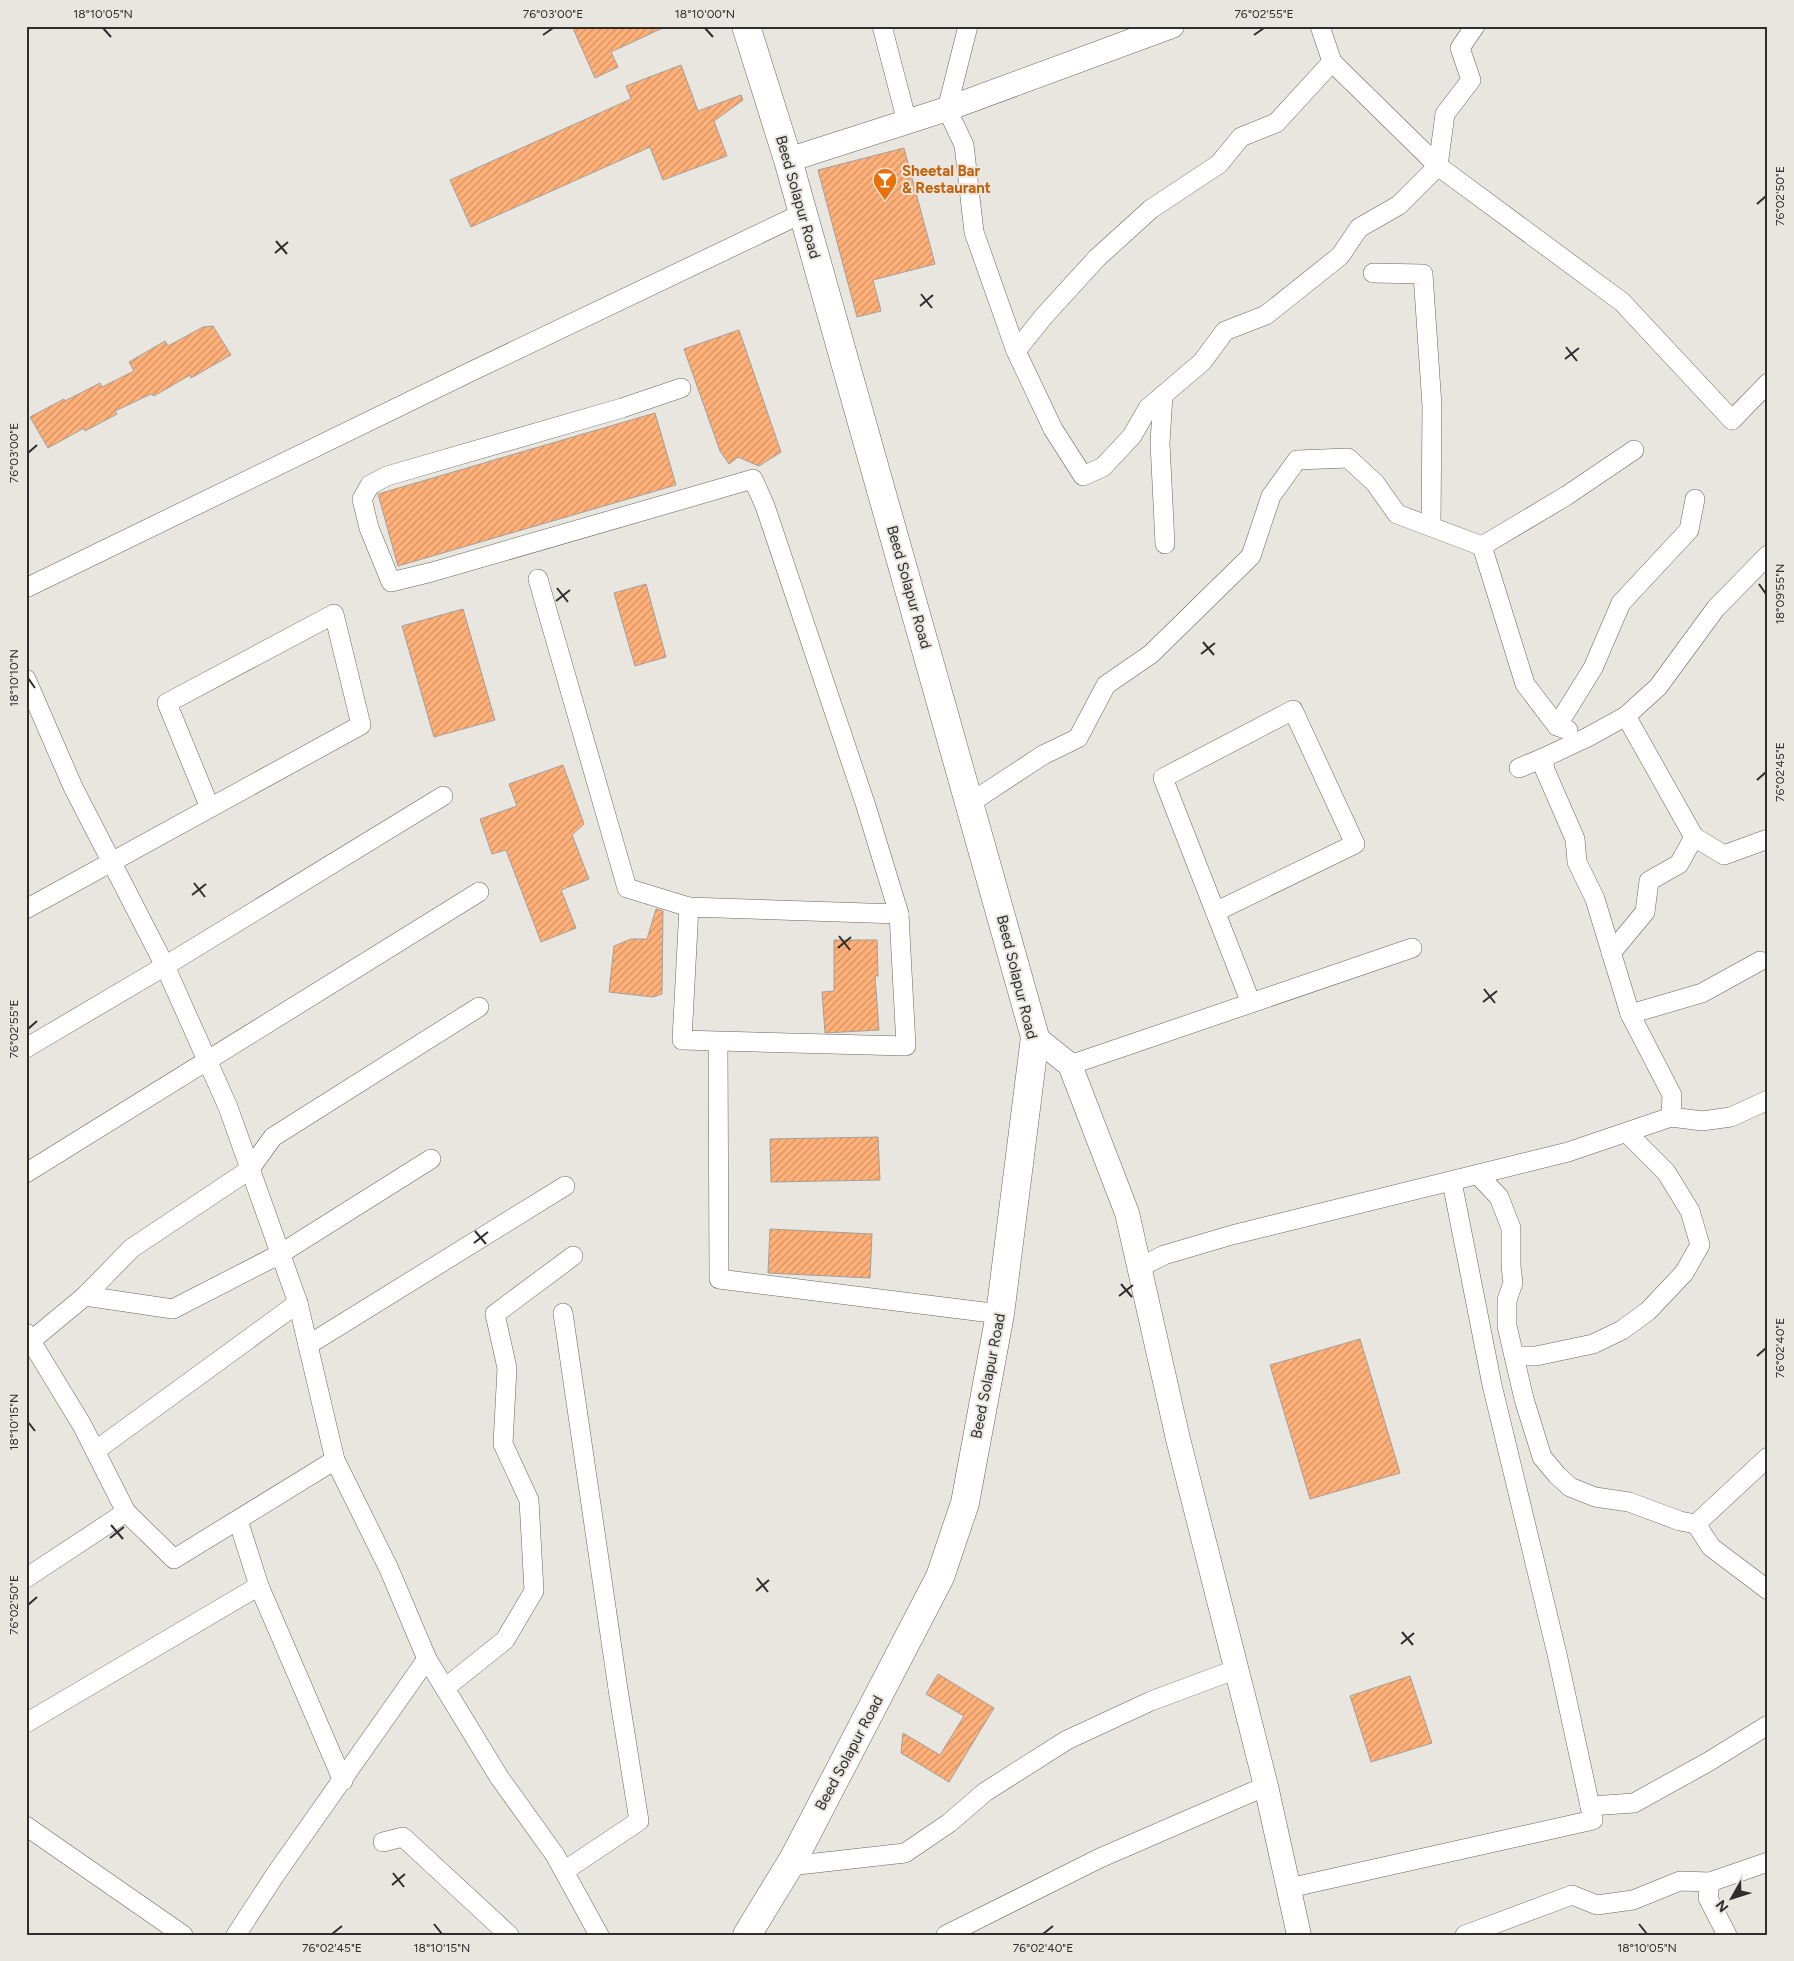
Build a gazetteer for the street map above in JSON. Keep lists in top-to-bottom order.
{
  "streets": {
    "main road": ["Beed Solapur Road"]
  },
  "places": {
    "bar": ["Sheetal Bar & Restaurant"]
  },
  "north": "bottom left",
  "coordinates": [
    "18°10'05\"N",
    "76°03'00\"E",
    "18°10'00\"N",
    "76°02'55\"E",
    "76°02'50\"E",
    "18°09'55\"N",
    "18°10'10\"N",
    "76°02'45\"E",
    "76°02'40\"E",
    "18°10'15\"N"
  ]
}
